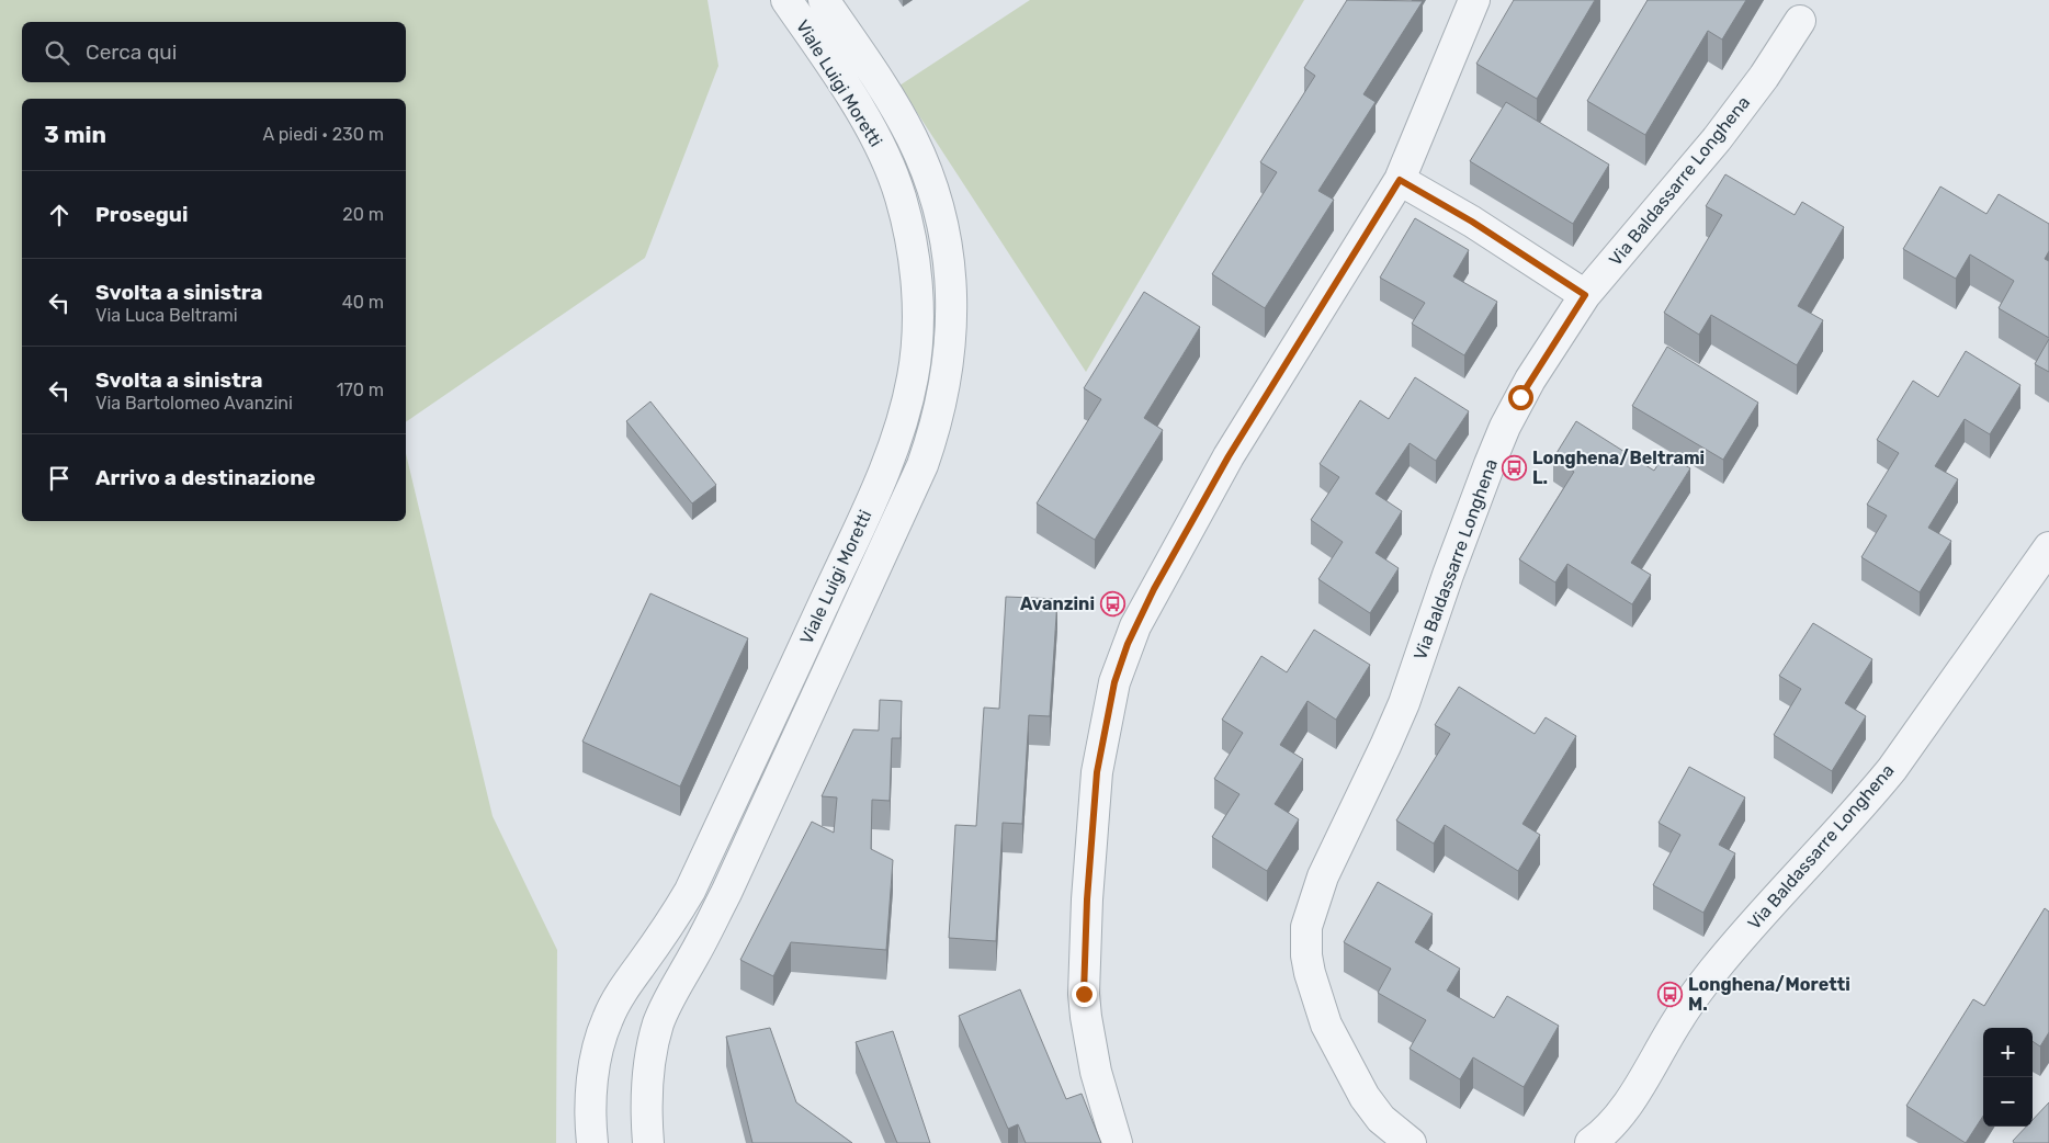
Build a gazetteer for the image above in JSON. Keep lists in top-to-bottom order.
{
  "streets": {
    "street": ["Viale Luigi Moretti", "Via Baldassarre Longhena"]
  },
  "places": {
    "bus stop": ["Longhena/Beltrami L.", "Avanzini", "Longhena/Moretti M."]
  },
  "page": {
    "search": "Cerca qui",
    "heading": ["3 min", "A piedi · 230 m"],
    "list": [
      ["Prosegui", "20 m"],
      ["Svolta a sinistra", "Via Luca Beltrami", "40 m"],
      ["Svolta a sinistra", "Via Bartolomeo Avanzini", "170 m"],
      "Arrivo a destinazione"
    ],
    "map_buttons": ["+", "−"]
  }
}
